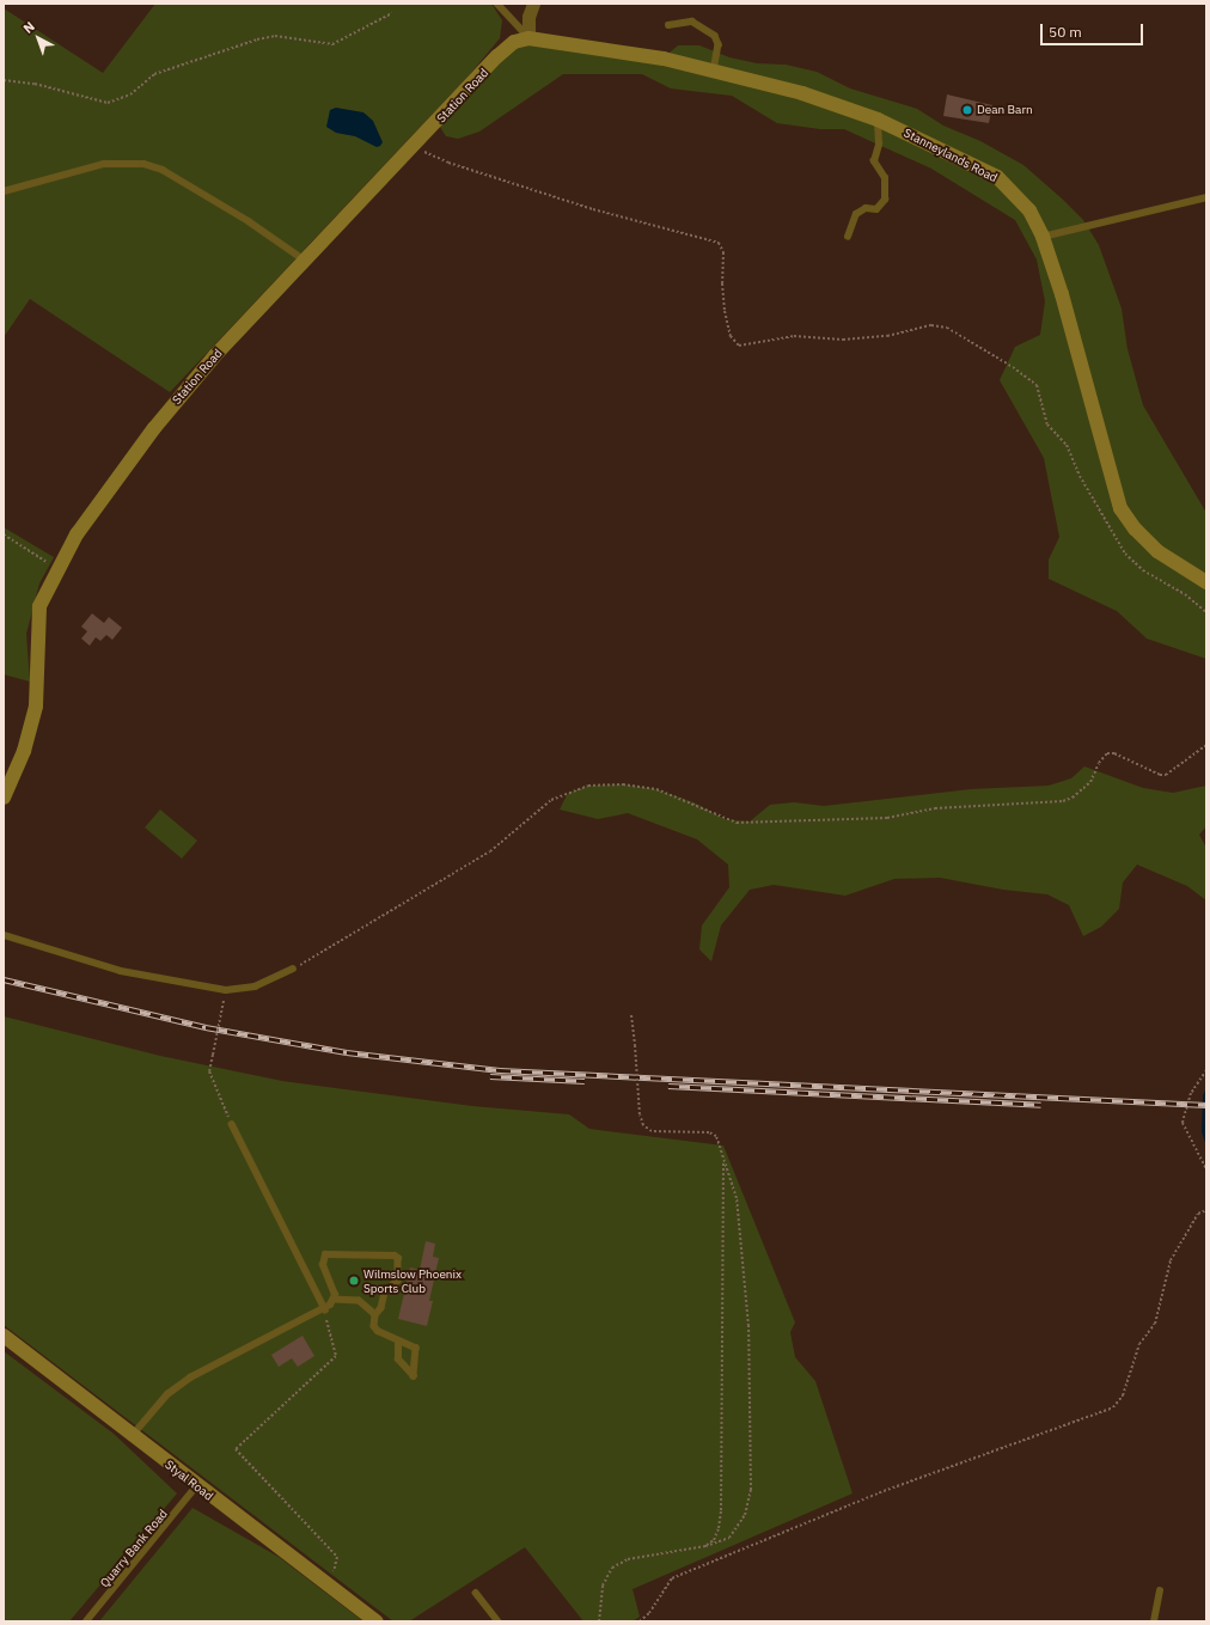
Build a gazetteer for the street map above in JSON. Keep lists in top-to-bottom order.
{
  "streets": {
    "street": ["Station Road", "Stanneylands Road", "Styal Road"],
    "lane": ["Quarry Bank Road"]
  },
  "crossings": [
    ["Station Road", "Stanneylands Road"],
    ["Styal Road", "Quarry Bank Road"]
  ],
  "places": ["Dean Barn", "Wilmslow Phoenix Sports Club"],
  "scale_bar": "50 m",
  "north": "top left"
}
